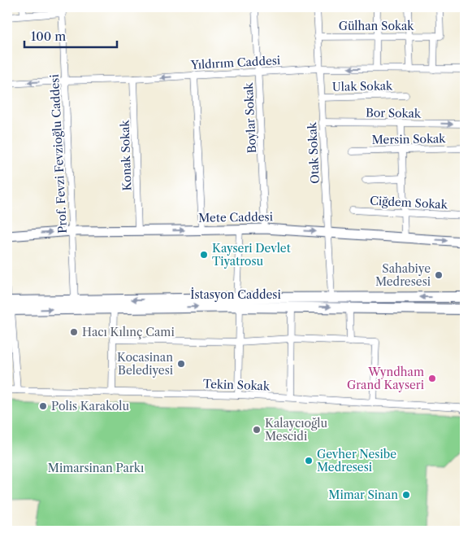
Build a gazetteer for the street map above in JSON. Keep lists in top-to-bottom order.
{
  "streets": {
    "main road": ["İstasyon Caddesi"],
    "street": [
      "Gülhan Sokak",
      "Yıldırım Caddesi",
      "Ulak Sokak",
      "Bor Sokak",
      "Boylar Sokak",
      "Mersin Sokak",
      "Otak Sokak",
      "Prof. Fevzi Fevzioğlu Caddesi",
      "Konak Sokak",
      "Ciğdem Sokak",
      "Mete Caddesi",
      "Tekin Sokak"
    ]
  },
  "crossings": [
    ["Gülhan Sokak", "Otak Sokak"],
    ["Yıldırım Caddesi", "Boylar Sokak"],
    ["Yıldırım Caddesi", "Otak Sokak"],
    ["Yıldırım Caddesi", "Prof. Fevzi Fevzioğlu Caddesi"],
    ["Yıldırım Caddesi", "Konak Sokak"],
    ["Ulak Sokak", "Otak Sokak"],
    ["Bor Sokak", "Otak Sokak"],
    ["Boylar Sokak", "Mete Caddesi"],
    ["Otak Sokak", "Mete Caddesi"],
    ["Otak Sokak", "İstasyon Caddesi"],
    ["Prof. Fevzi Fevzioğlu Caddesi", "Mete Caddesi"],
    ["Prof. Fevzi Fevzioğlu Caddesi", "İstasyon Caddesi"],
    ["Konak Sokak", "Mete Caddesi"]
  ],
  "one_way": ["Yıldırım Caddesi", "Bor Sokak", "Mete Caddesi"],
  "parks": ["Mimarsinan Parkı"],
  "places": [
    "Kayseri Devlet Tiyatrosu",
    "Sahabiye Medresesi",
    "Hacı Kılınç Cami",
    "Kocasinan Belediyesi",
    "Wyndham Grand Kayseri",
    "Polis Karakolu",
    "Kalaycıoğlu Mescidi",
    "Gevher Nesibe Medresesi",
    "Mimar Sinan"
  ],
  "scale_bar": "100 m"
}
